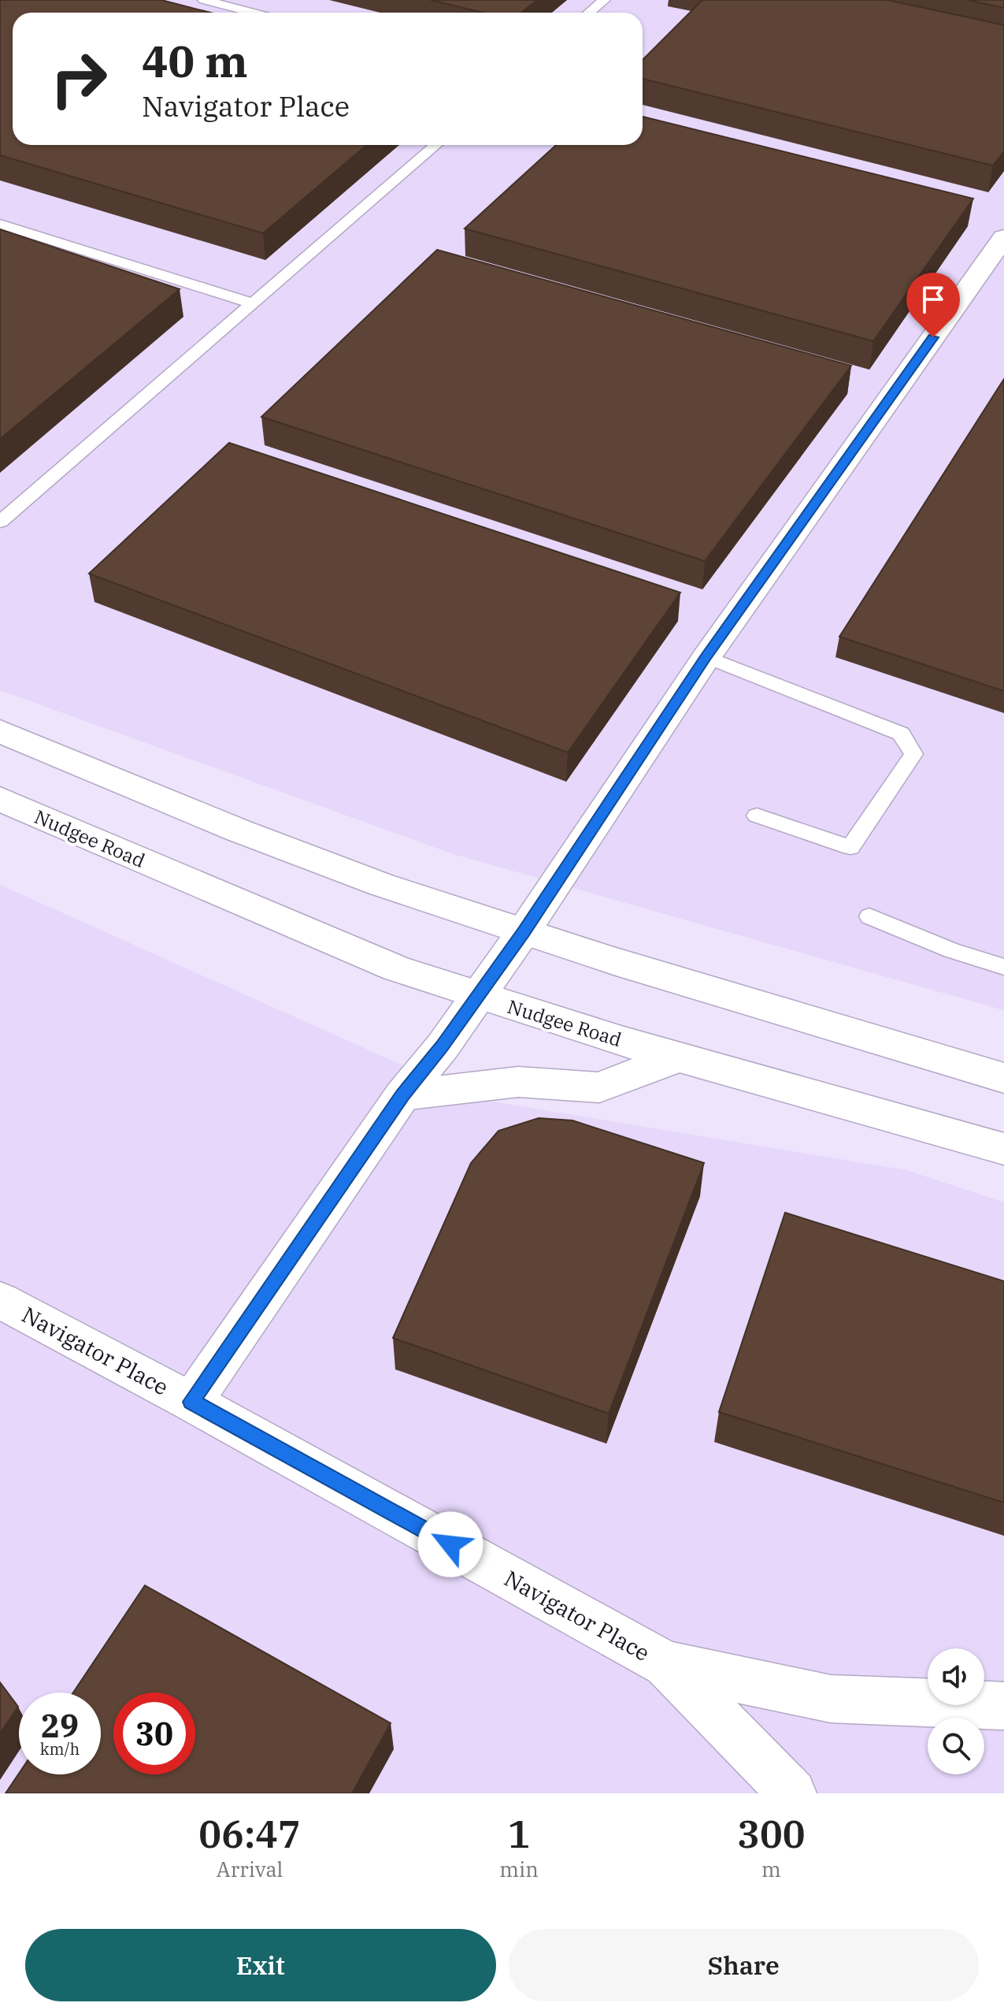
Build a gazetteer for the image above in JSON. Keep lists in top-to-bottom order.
{
  "streets": {
    "street": ["Nudgee Road", "Navigator Place"]
  },
  "crossings": [
    ["Nudgee Road", "Navigator Place"]
  ],
  "page": {
    "turn": ["40 m", "Navigator Place"],
    "speed": "29 km/h",
    "limit": "30",
    "eta": [
      "06:47",
      "Arrival",
      "1",
      "min",
      "300",
      "m"
    ],
    "buttons": ["Exit", "Share"]
  }
}
